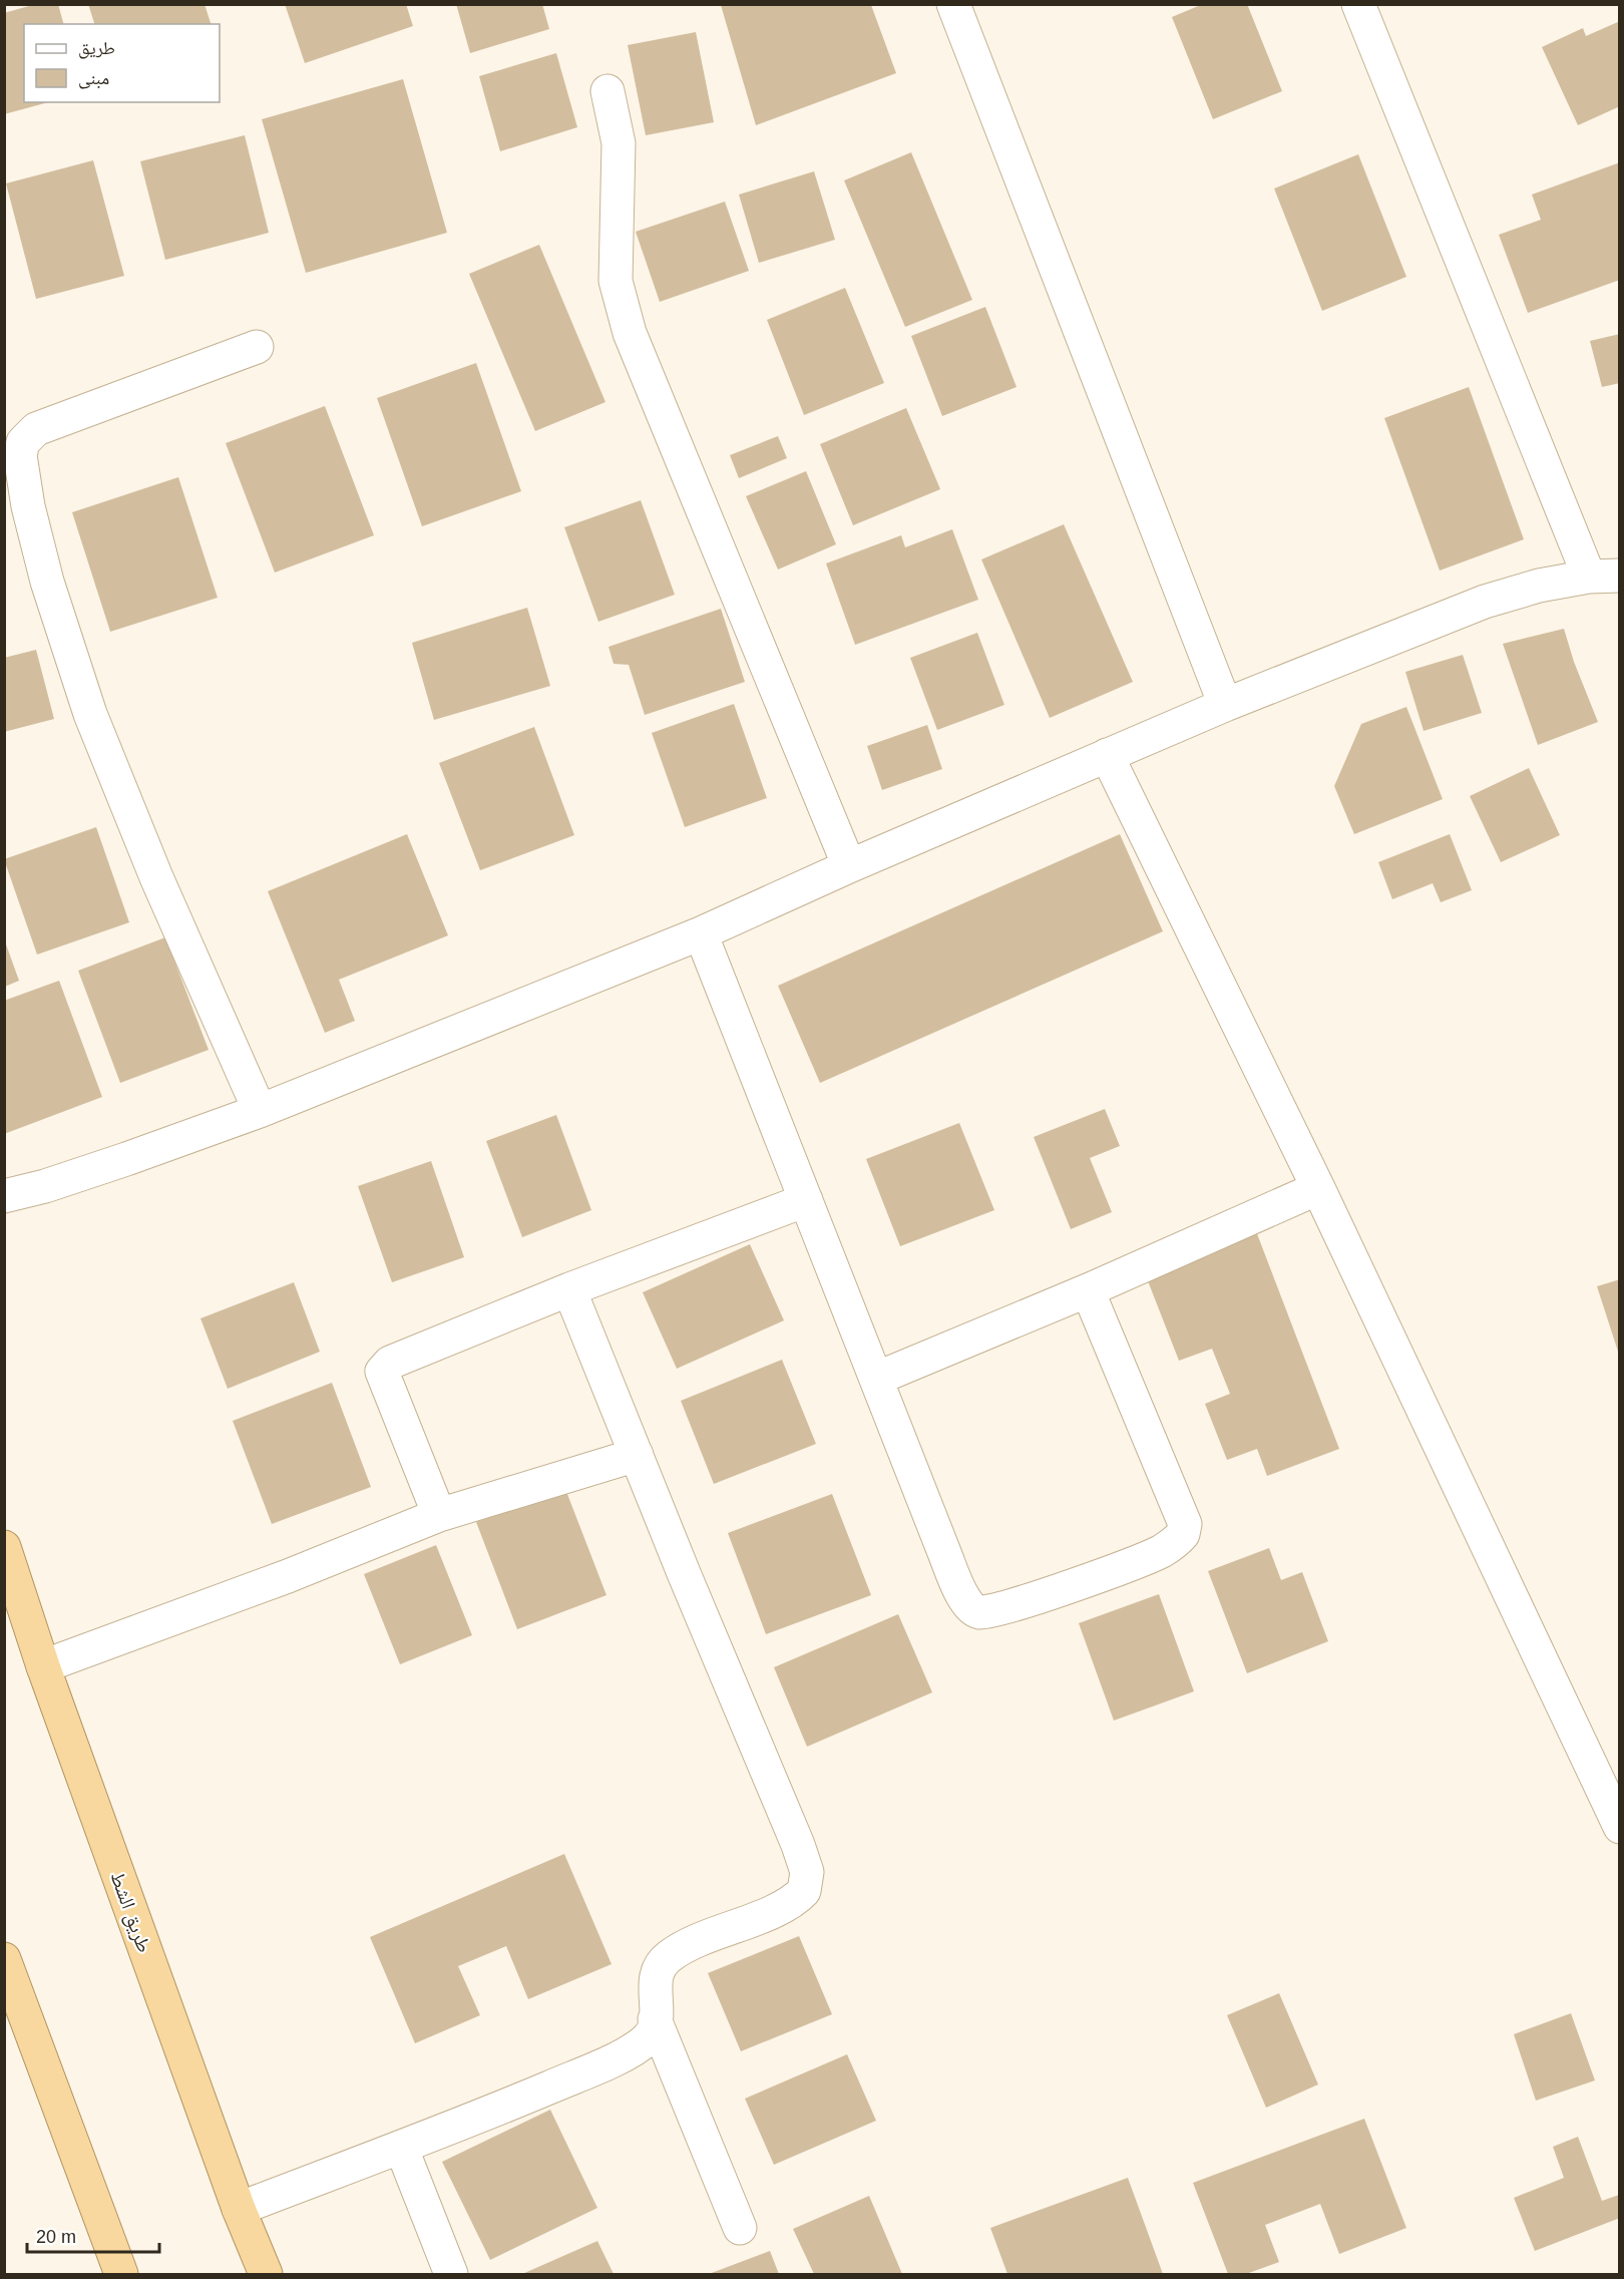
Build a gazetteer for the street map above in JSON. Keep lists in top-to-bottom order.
{
  "streets": {
    "highway": ["طريق الشط"]
  },
  "legend": ["طريق", "مبنى"],
  "scale_bar": "20 m"
}
